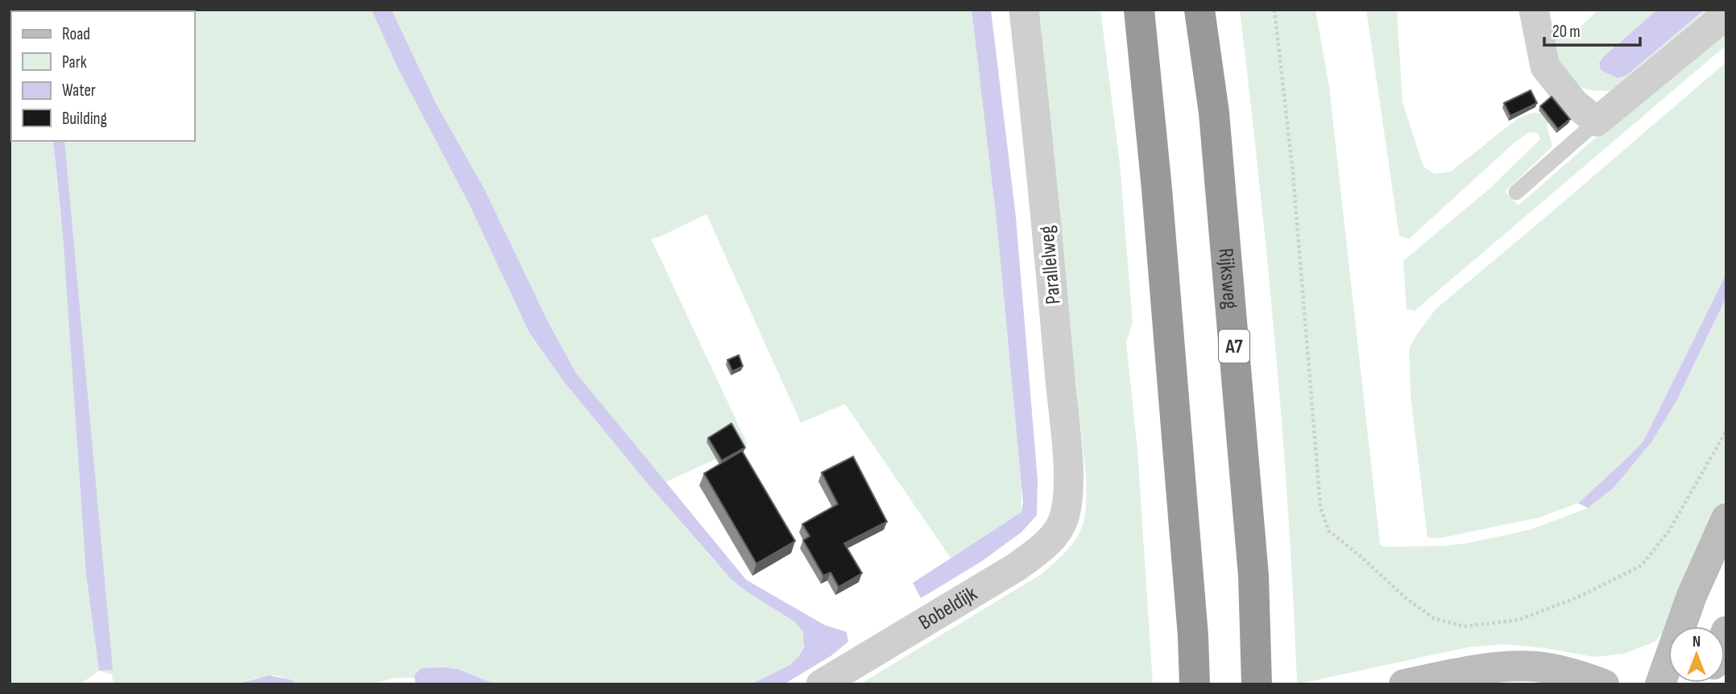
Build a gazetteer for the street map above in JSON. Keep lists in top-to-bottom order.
{
  "streets": {
    "highway": ["Rijksweg", "A7"],
    "street": ["Parallelweg", "Bobeldijk"]
  },
  "crossings": [
    ["Parallelweg", "Bobeldijk"]
  ],
  "legend": [
    "Road",
    "Park",
    "Water",
    "Building"
  ],
  "scale_bar": "20 m",
  "north": "top"
}
